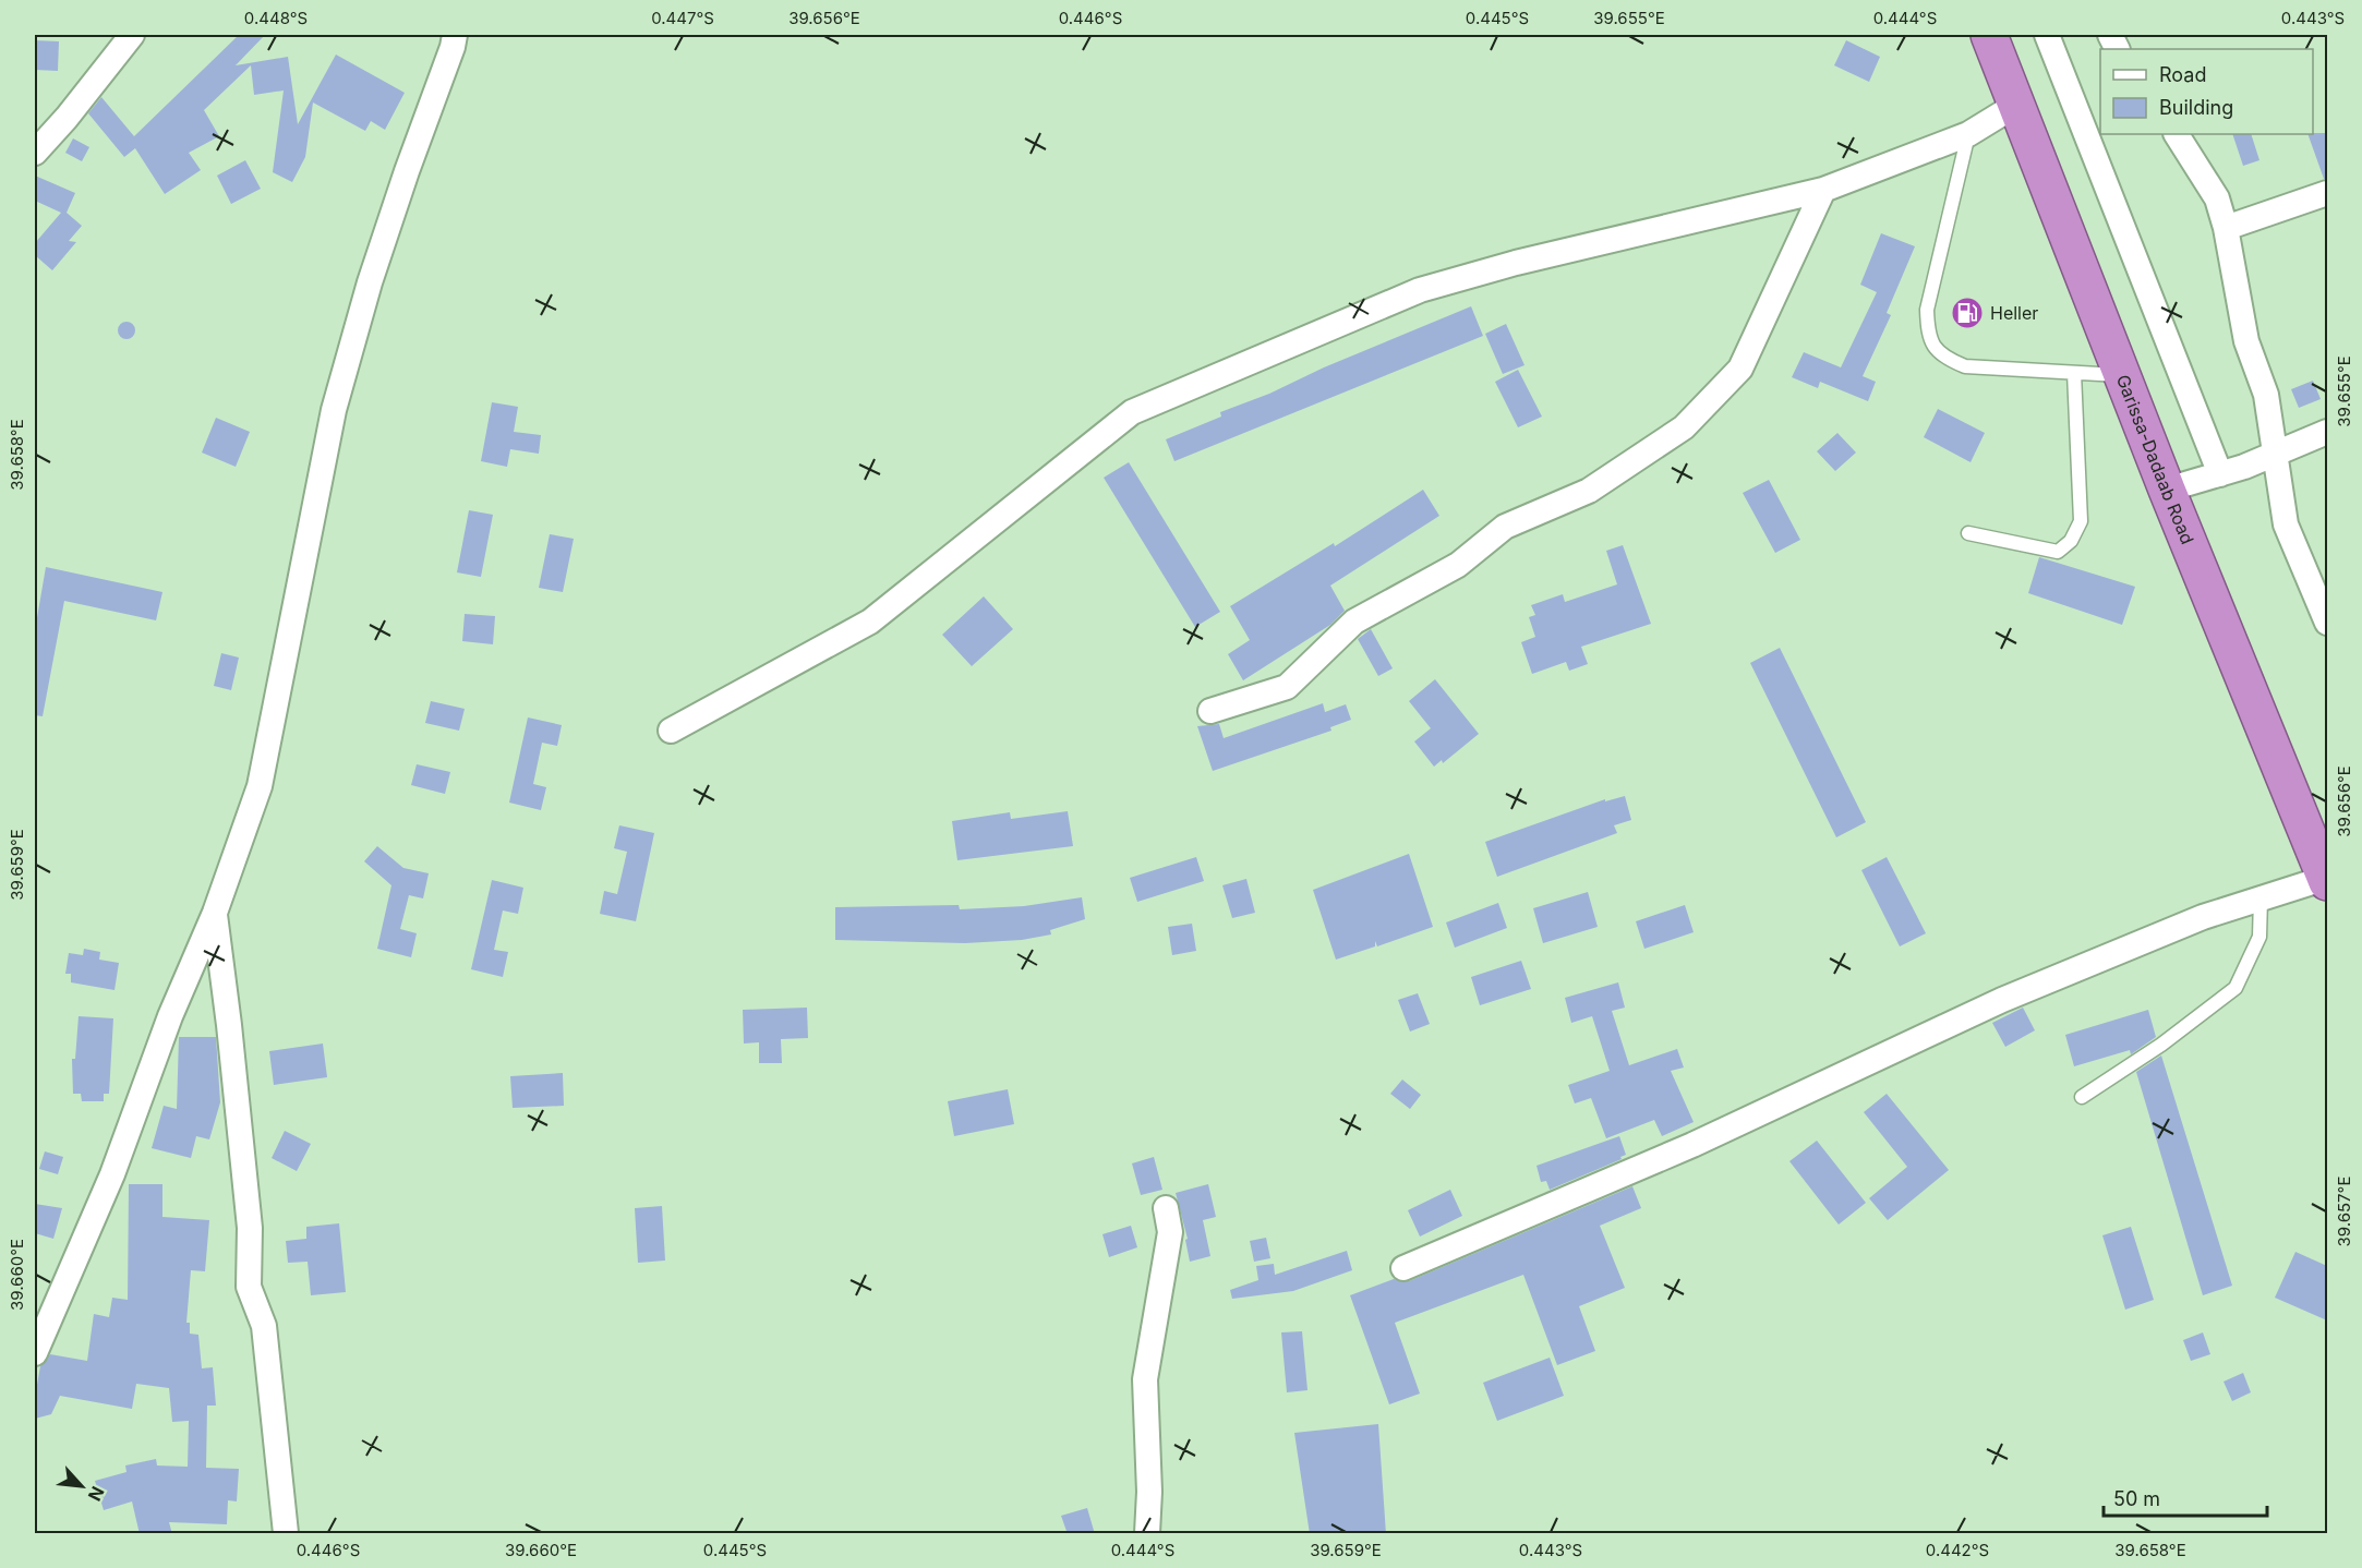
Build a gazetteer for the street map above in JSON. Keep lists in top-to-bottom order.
{
  "streets": {
    "highway": ["Garissa-Dadaab Road"]
  },
  "places": {
    "fuel station": ["Heller"]
  },
  "legend": ["Road", "Building"],
  "scale_bar": "50 m",
  "north": "bottom right",
  "coordinates": [
    "0.448°S",
    "0.447°S",
    "39.656°E",
    "0.446°S",
    "0.445°S",
    "39.655°E",
    "0.444°S",
    "0.443°S",
    "39.658°E",
    "39.659°E",
    "39.657°E",
    "39.660°E",
    "0.442°S"
  ]
}
